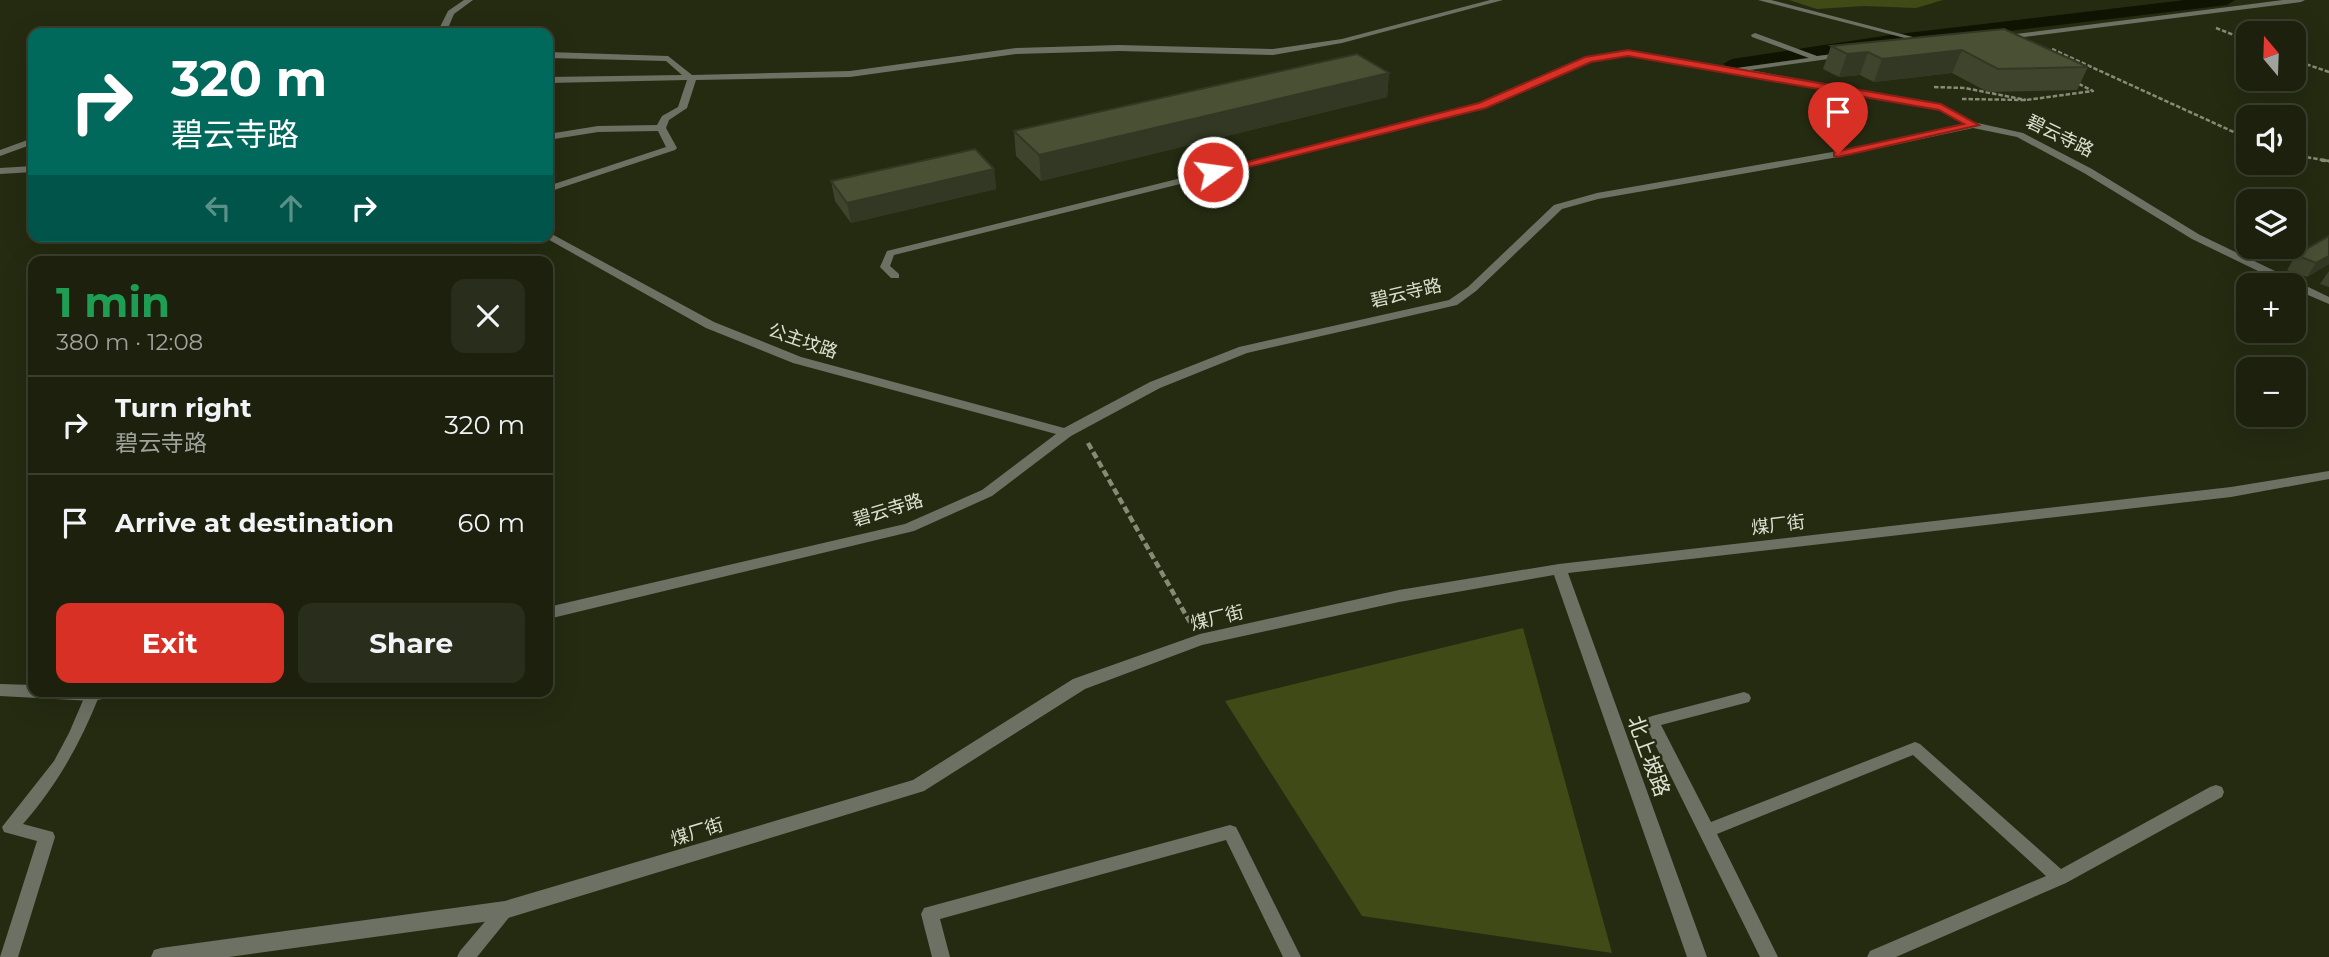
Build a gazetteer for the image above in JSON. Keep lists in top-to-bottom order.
{
  "streets": {
    "street": [
      "碧云寺路",
      "公主坟路",
      "煤厂街",
      "北上坡路"
    ]
  },
  "crossings": [
    ["碧云寺路", "公主坟路"],
    ["煤厂街", "北上坡路"]
  ],
  "north": "top",
  "page": {
    "map_buttons": ["+", "−"],
    "turn": ["320 m", "碧云寺路"],
    "heading": ["1 min", "380 m · 12:08"],
    "list": [
      {
        "name": "Turn right",
        "note": "碧云寺路",
        "value": "320 m"
      },
      {
        "name": "Arrive at destination",
        "value": "60 m"
      }
    ],
    "buttons": ["Exit", "Share"]
  }
}
